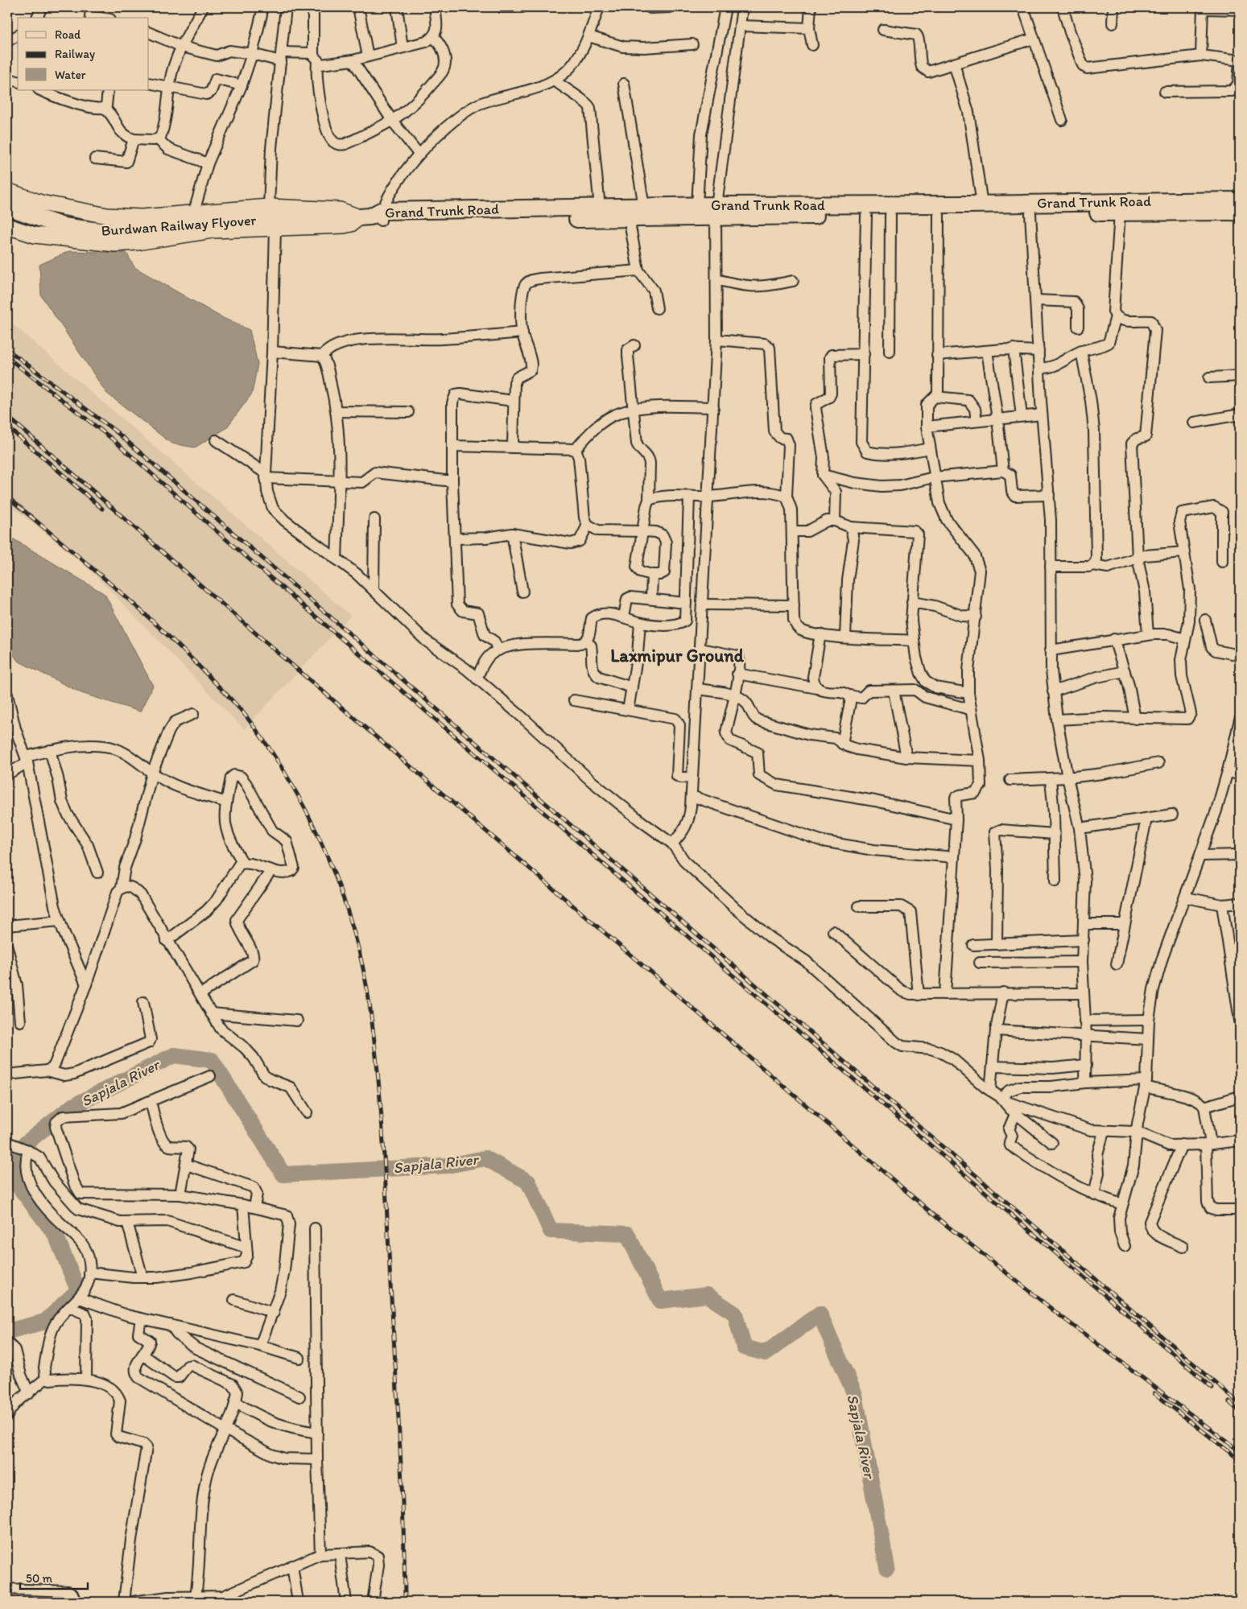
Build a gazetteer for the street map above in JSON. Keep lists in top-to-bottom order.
{
  "streets": {
    "main road": ["Grand Trunk Road", "Burdwan Railway Flyover"]
  },
  "crossings": [
    ["Grand Trunk Road", "Burdwan Railway Flyover"]
  ],
  "districts": ["Laxmipur Ground"],
  "water": ["Sapjala River"],
  "legend": ["Road", "Railway", "Water"],
  "scale_bar": "50 m"
}
